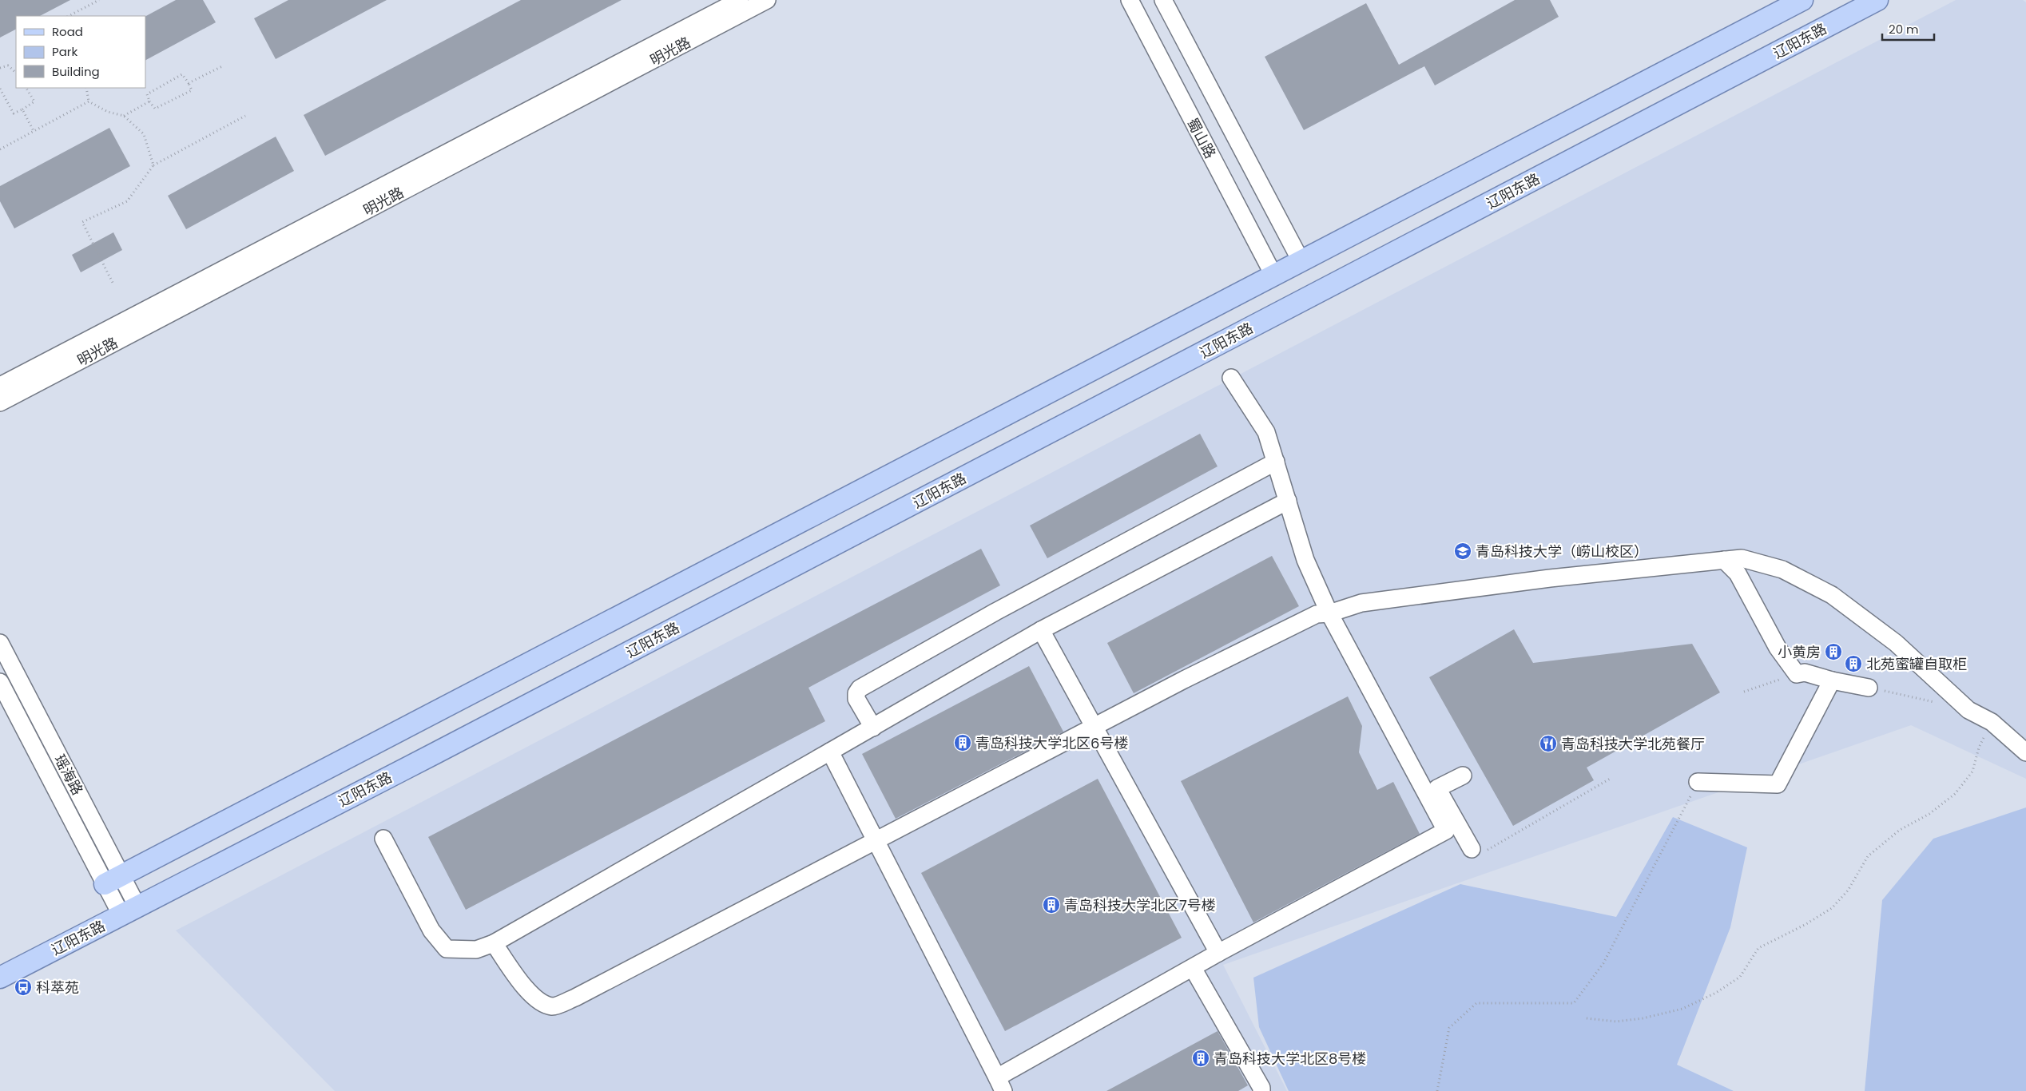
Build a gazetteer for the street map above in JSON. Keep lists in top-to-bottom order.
{
  "streets": {
    "main road": ["辽阳东路"],
    "street": ["明光路", "蜀山路", "瑶海路"]
  },
  "crossings": [
    ["辽阳东路", "瑶海路"]
  ],
  "places": {
    "school or university": ["青岛科技大学（崂山校区）"],
    "building": [
      "小黄房",
      "北苑蜜罐自取柜",
      "青岛科技大学北区6号楼",
      "青岛科技大学北区7号楼",
      "青岛科技大学北区8号楼"
    ],
    "restaurant": ["青岛科技大学北苑餐厅"],
    "bus stop": ["科萃苑"]
  },
  "legend": ["Road", "Park", "Building"],
  "scale_bar": "20 m"
}
